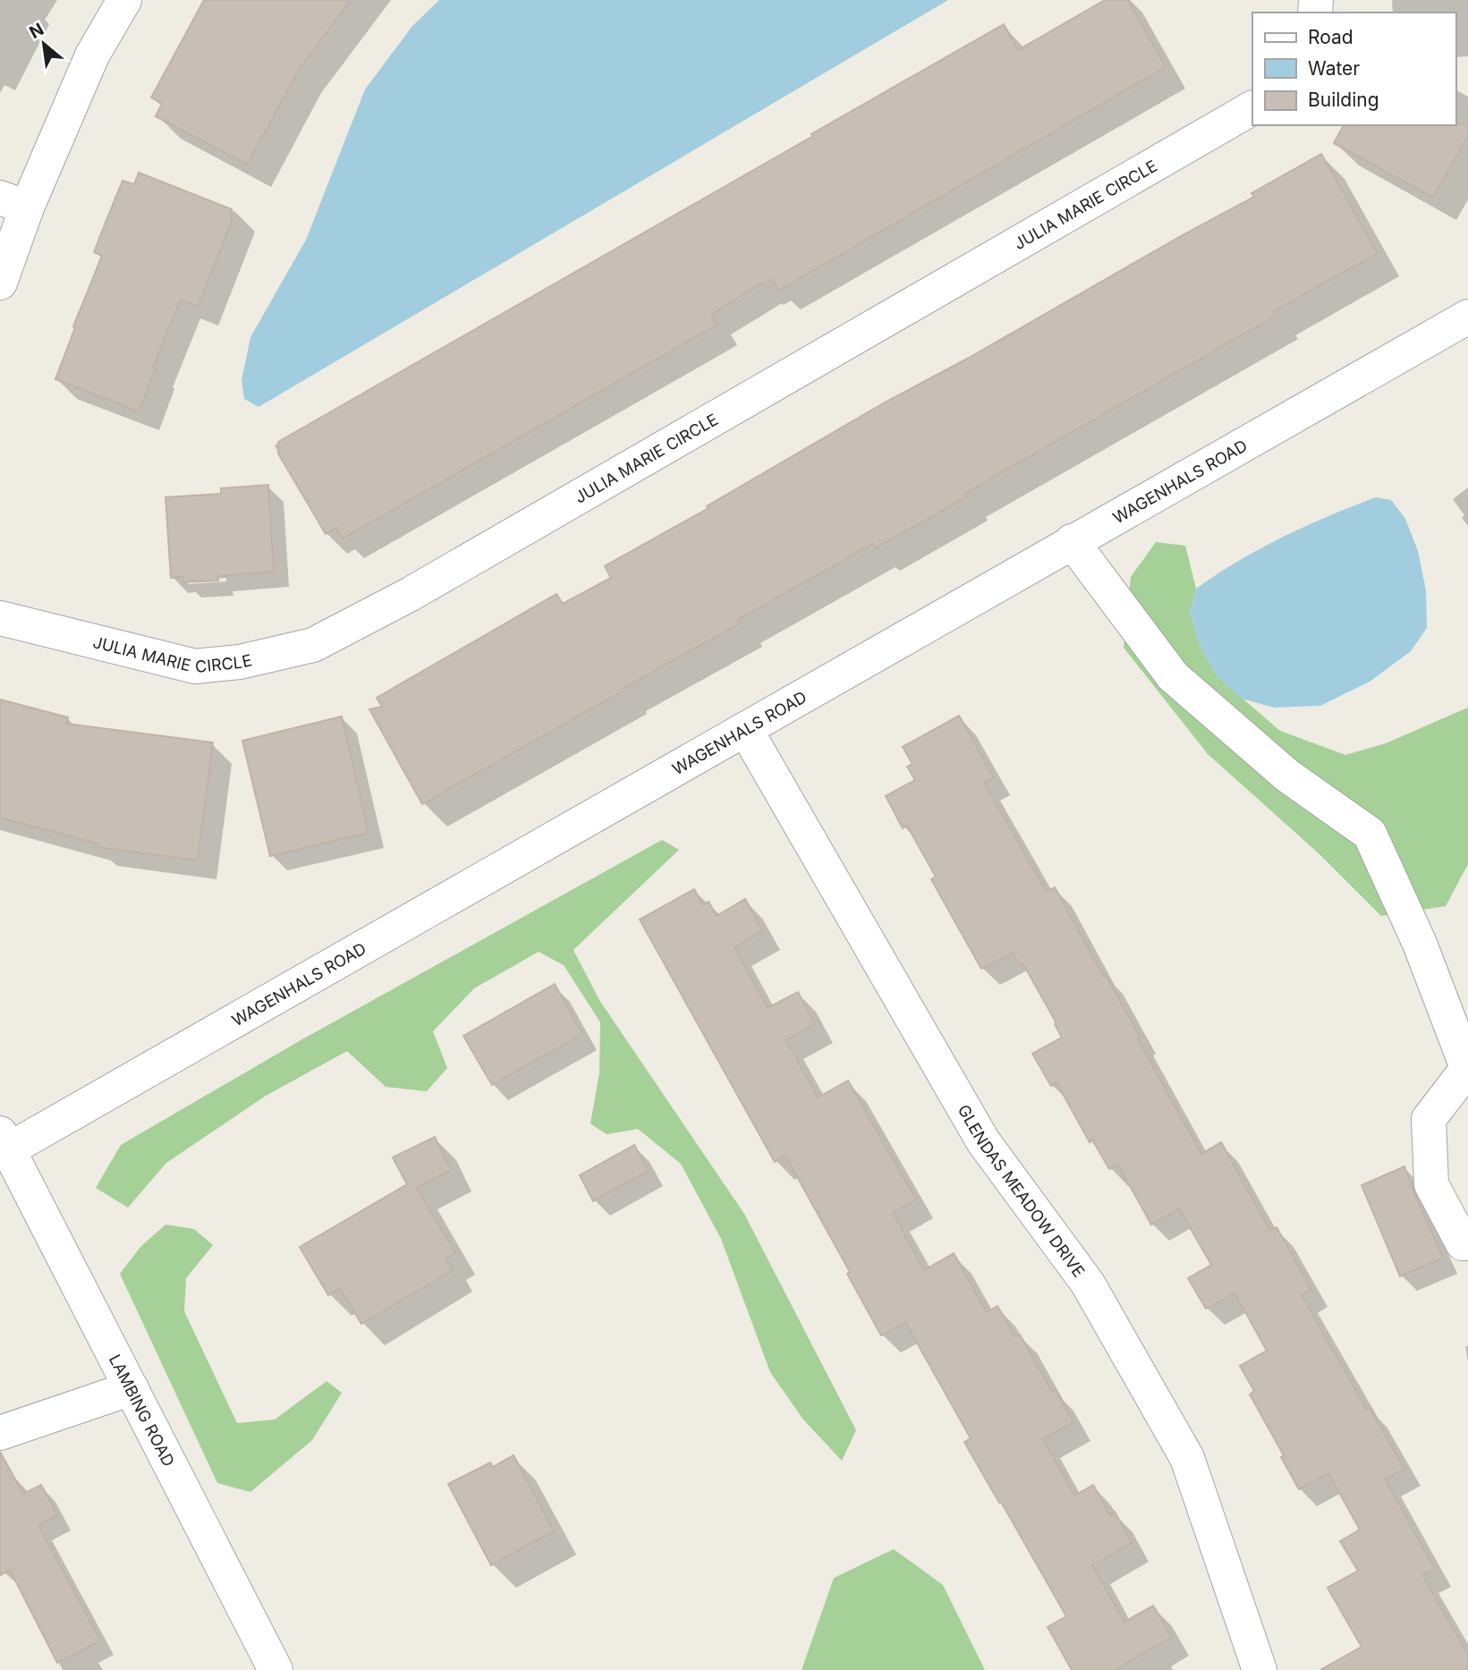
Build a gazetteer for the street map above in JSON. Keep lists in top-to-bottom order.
{
  "streets": {
    "street": [
      "JULIA MARIE CIRCLE",
      "WAGENHALS ROAD",
      "GLENDAS MEADOW DRIVE",
      "LAMBING ROAD"
    ]
  },
  "crossings": [
    ["WAGENHALS ROAD", "GLENDAS MEADOW DRIVE"],
    ["WAGENHALS ROAD", "LAMBING ROAD"]
  ],
  "legend": ["Road", "Water", "Building"],
  "north": "top left"
}
